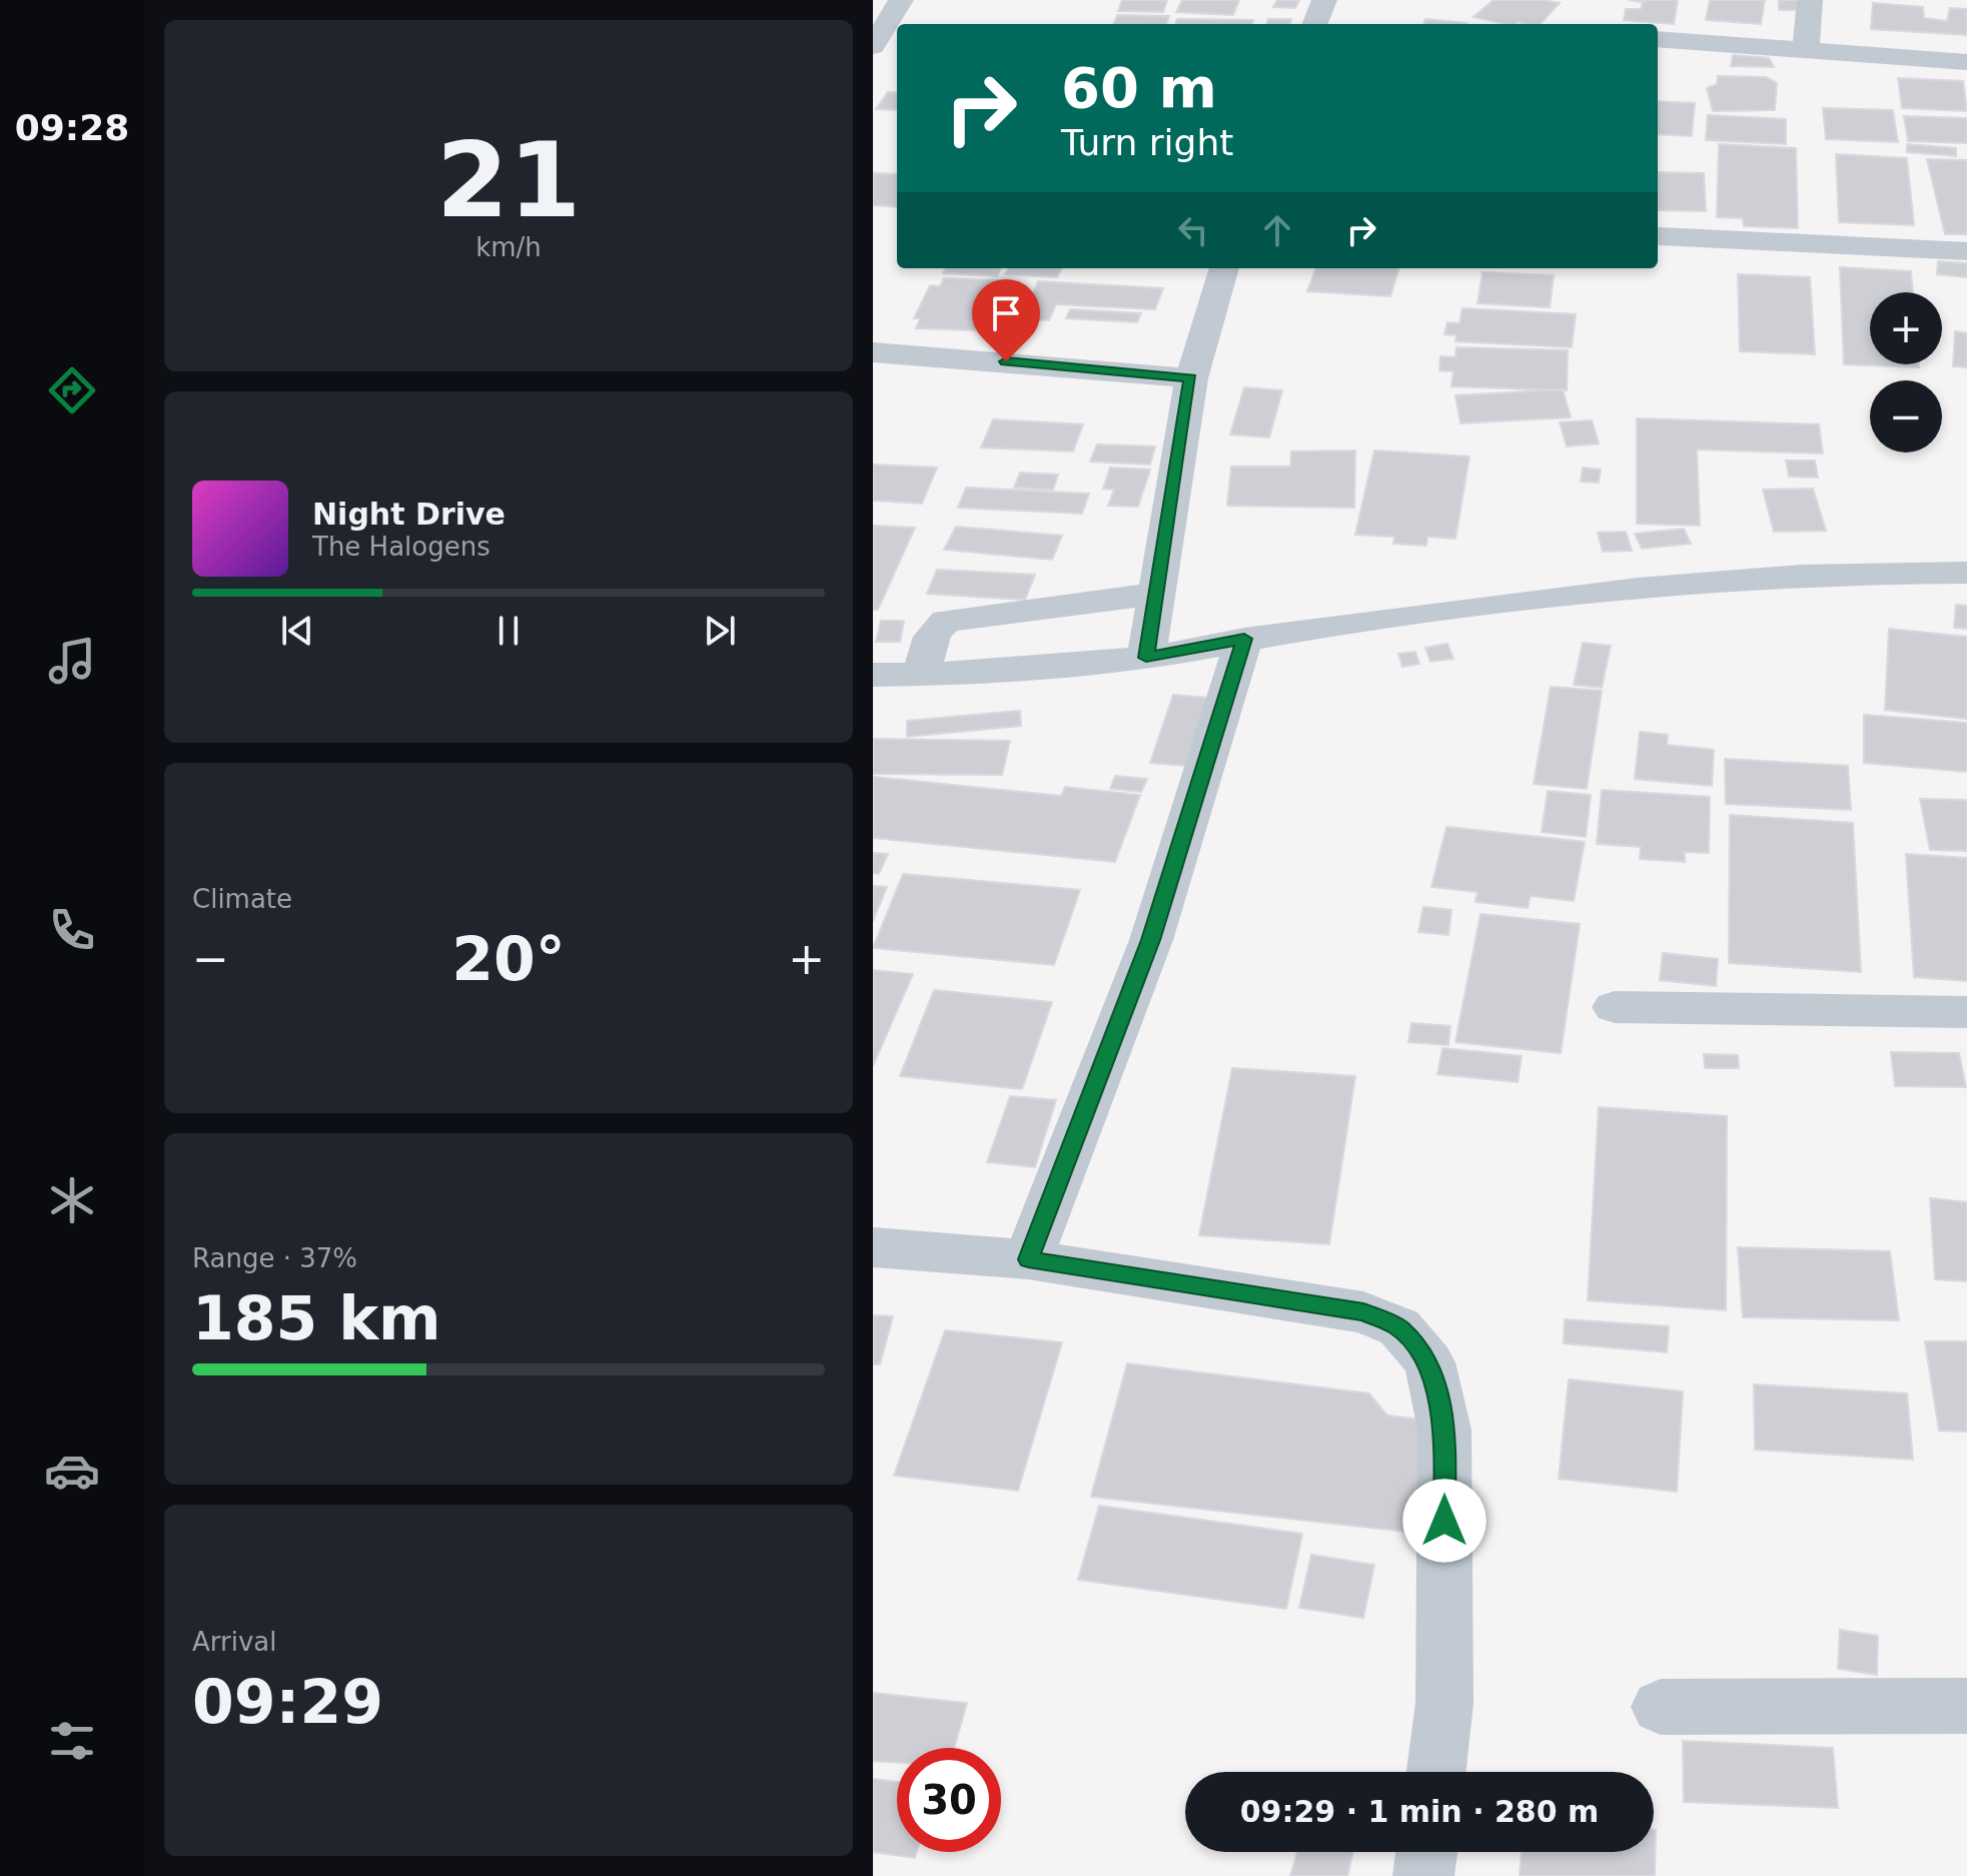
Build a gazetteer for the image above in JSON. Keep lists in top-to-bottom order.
{
  "page": {
    "tabs": "09:28",
    "tile": [
      ["21", "km/h"],
      "Climate",
      ["Range · 37%", "185 km"],
      ["Arrival", "09:29"]
    ],
    "turn": ["60 m", "Turn right"],
    "map_buttons": ["+", "−"],
    "song": ["Night Drive", "The Halogens"],
    "heat": ["−", "20°", "+"],
    "limit": "30",
    "trip": "09:29 · 1 min · 280 m"
  }
}
